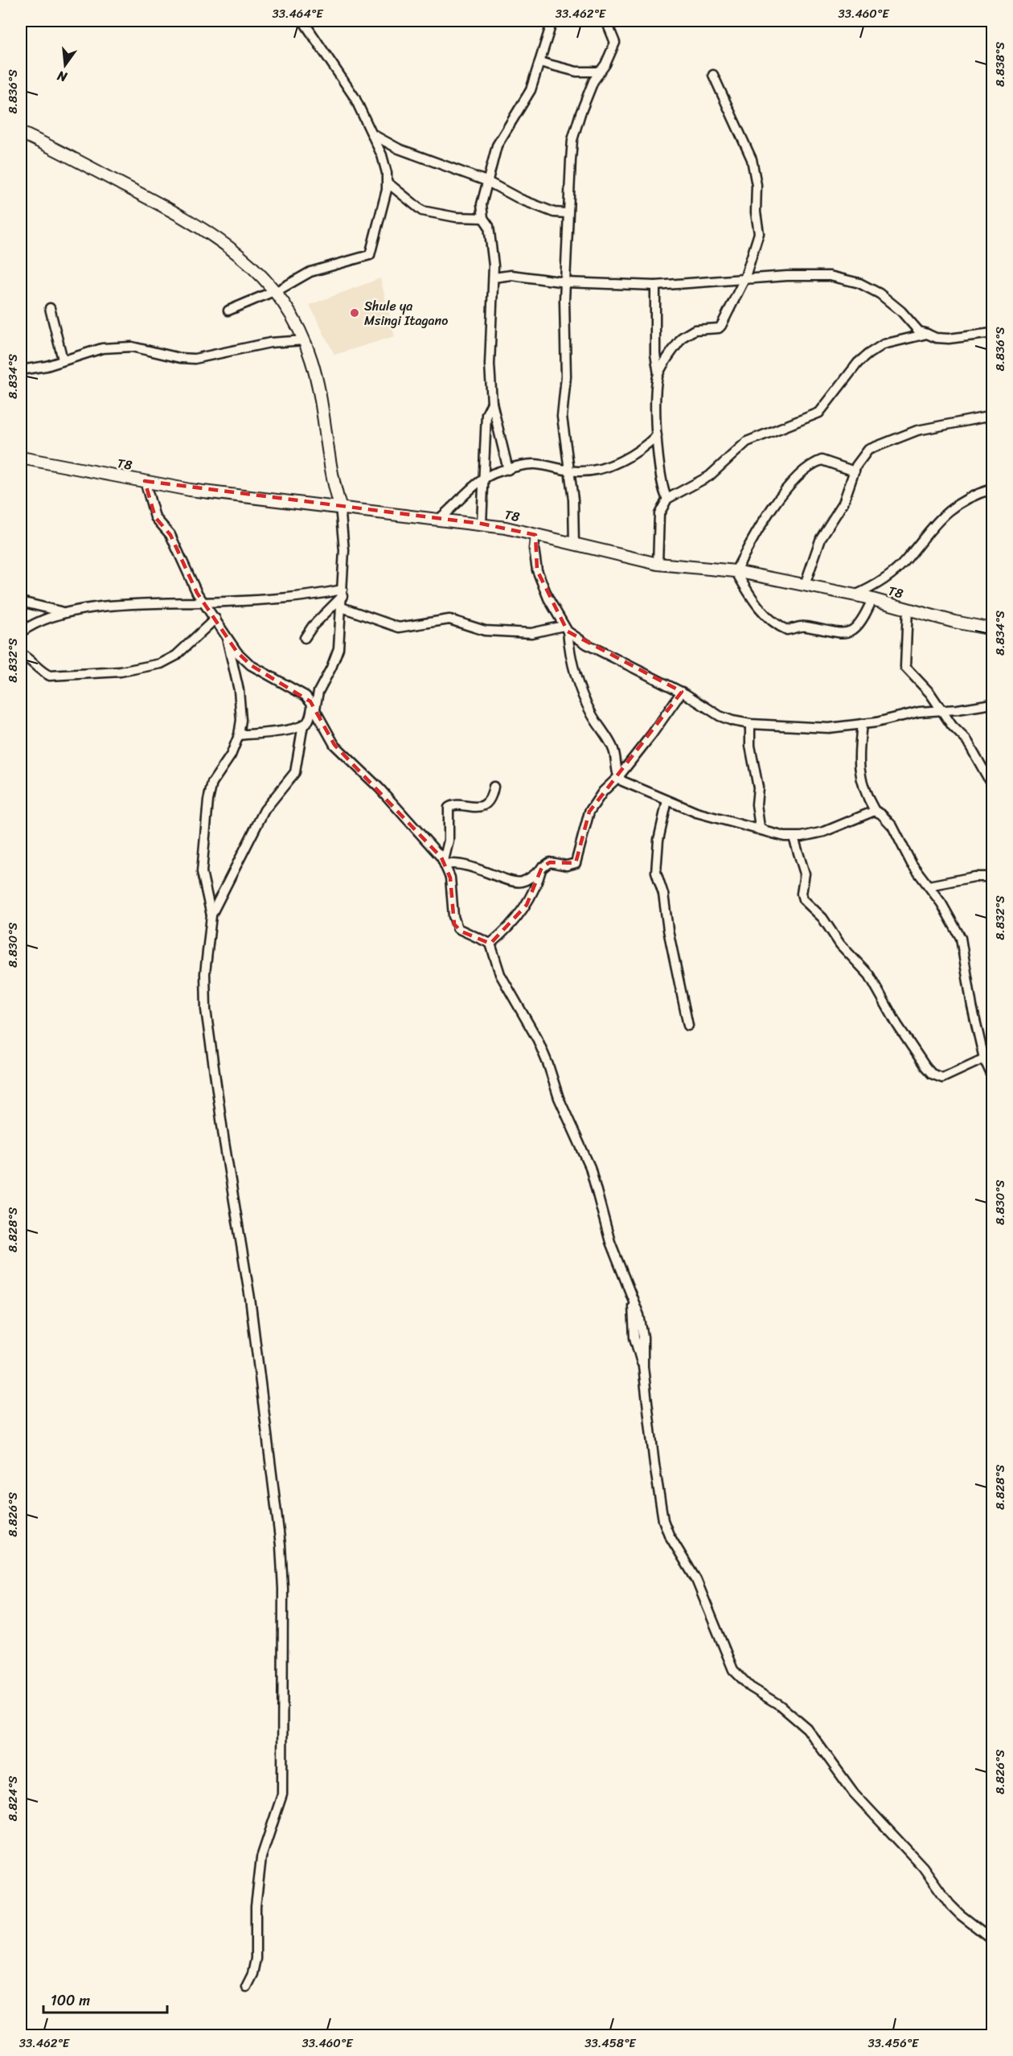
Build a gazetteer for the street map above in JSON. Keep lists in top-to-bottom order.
{
  "streets": {
    "street": ["T8"]
  },
  "places": ["Shule ya Msingi Itagano"],
  "scale_bar": "100 m",
  "north": "bottom",
  "coordinates": [
    "33.464°E",
    "33.462°E",
    "33.460°E",
    "8.838°S",
    "8.836°S",
    "8.834°S",
    "8.832°S",
    "8.830°S",
    "8.828°S",
    "8.826°S",
    "8.824°S",
    "33.458°E",
    "33.456°E"
  ]
}
